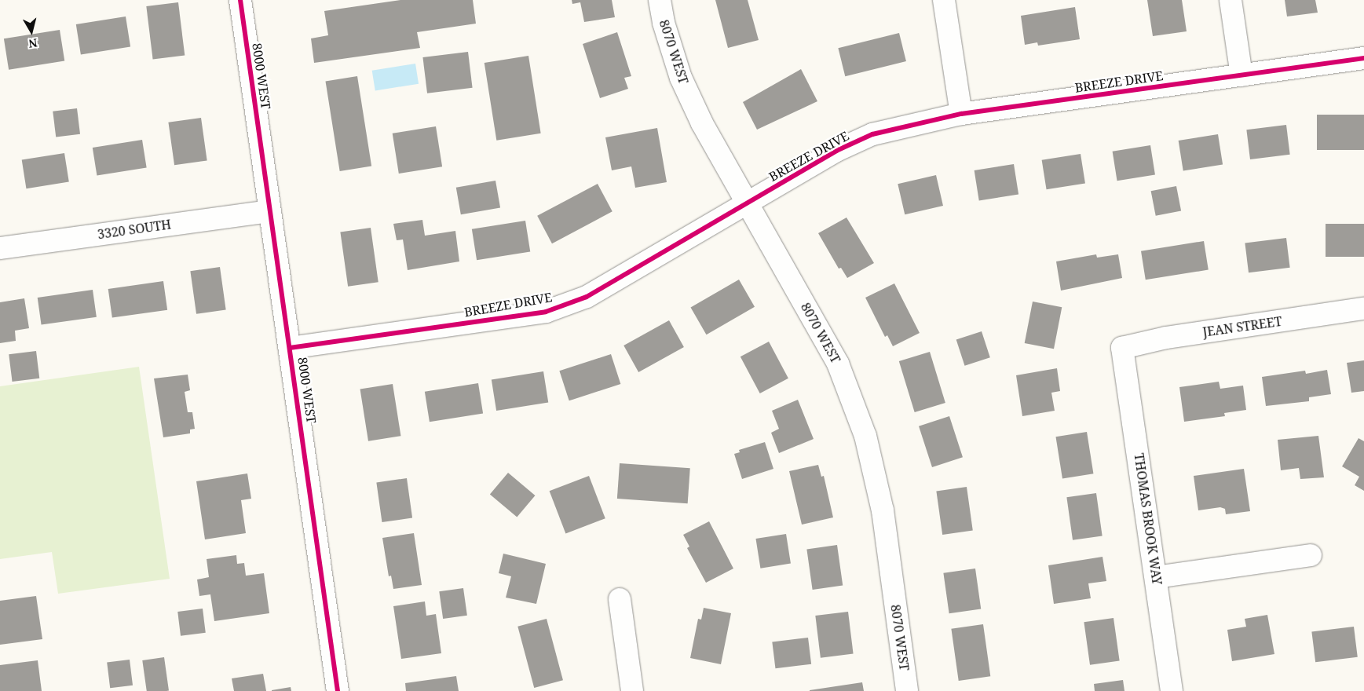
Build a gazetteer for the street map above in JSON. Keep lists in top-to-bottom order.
{
  "streets": {
    "street": [
      "8070 WEST",
      "8000 WEST",
      "BREEZE DRIVE",
      "3320 SOUTH",
      "JEAN STREET",
      "THOMAS BROOK WAY"
    ]
  },
  "crossings": [
    ["8070 WEST", "BREEZE DRIVE"],
    ["8000 WEST", "BREEZE DRIVE"],
    ["8000 WEST", "3320 SOUTH"],
    ["JEAN STREET", "THOMAS BROOK WAY"]
  ],
  "north": "bottom"
}
